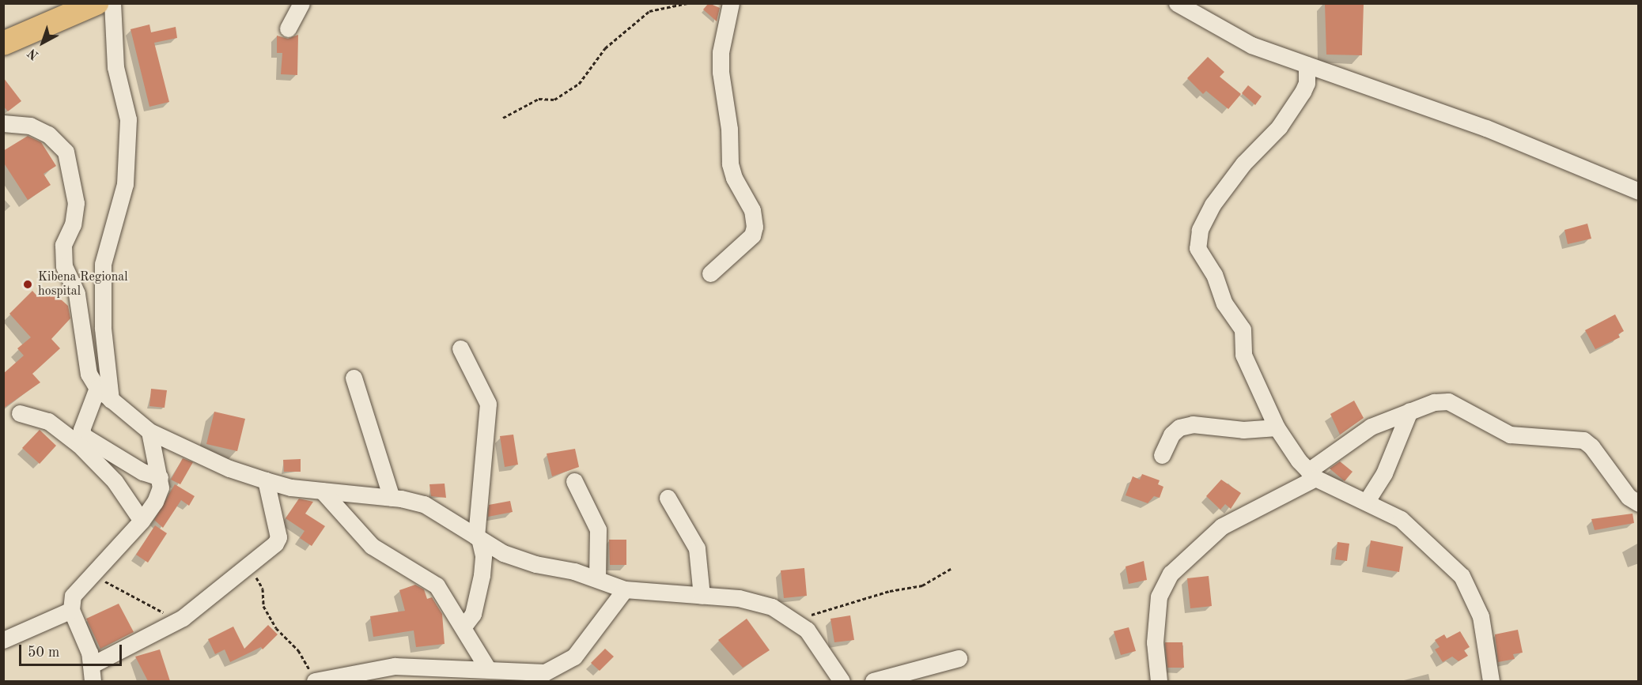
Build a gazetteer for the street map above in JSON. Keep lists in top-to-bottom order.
{
  "places": ["Kibena Regional hospital"],
  "scale_bar": "50 m",
  "north": "bottom left"
}
